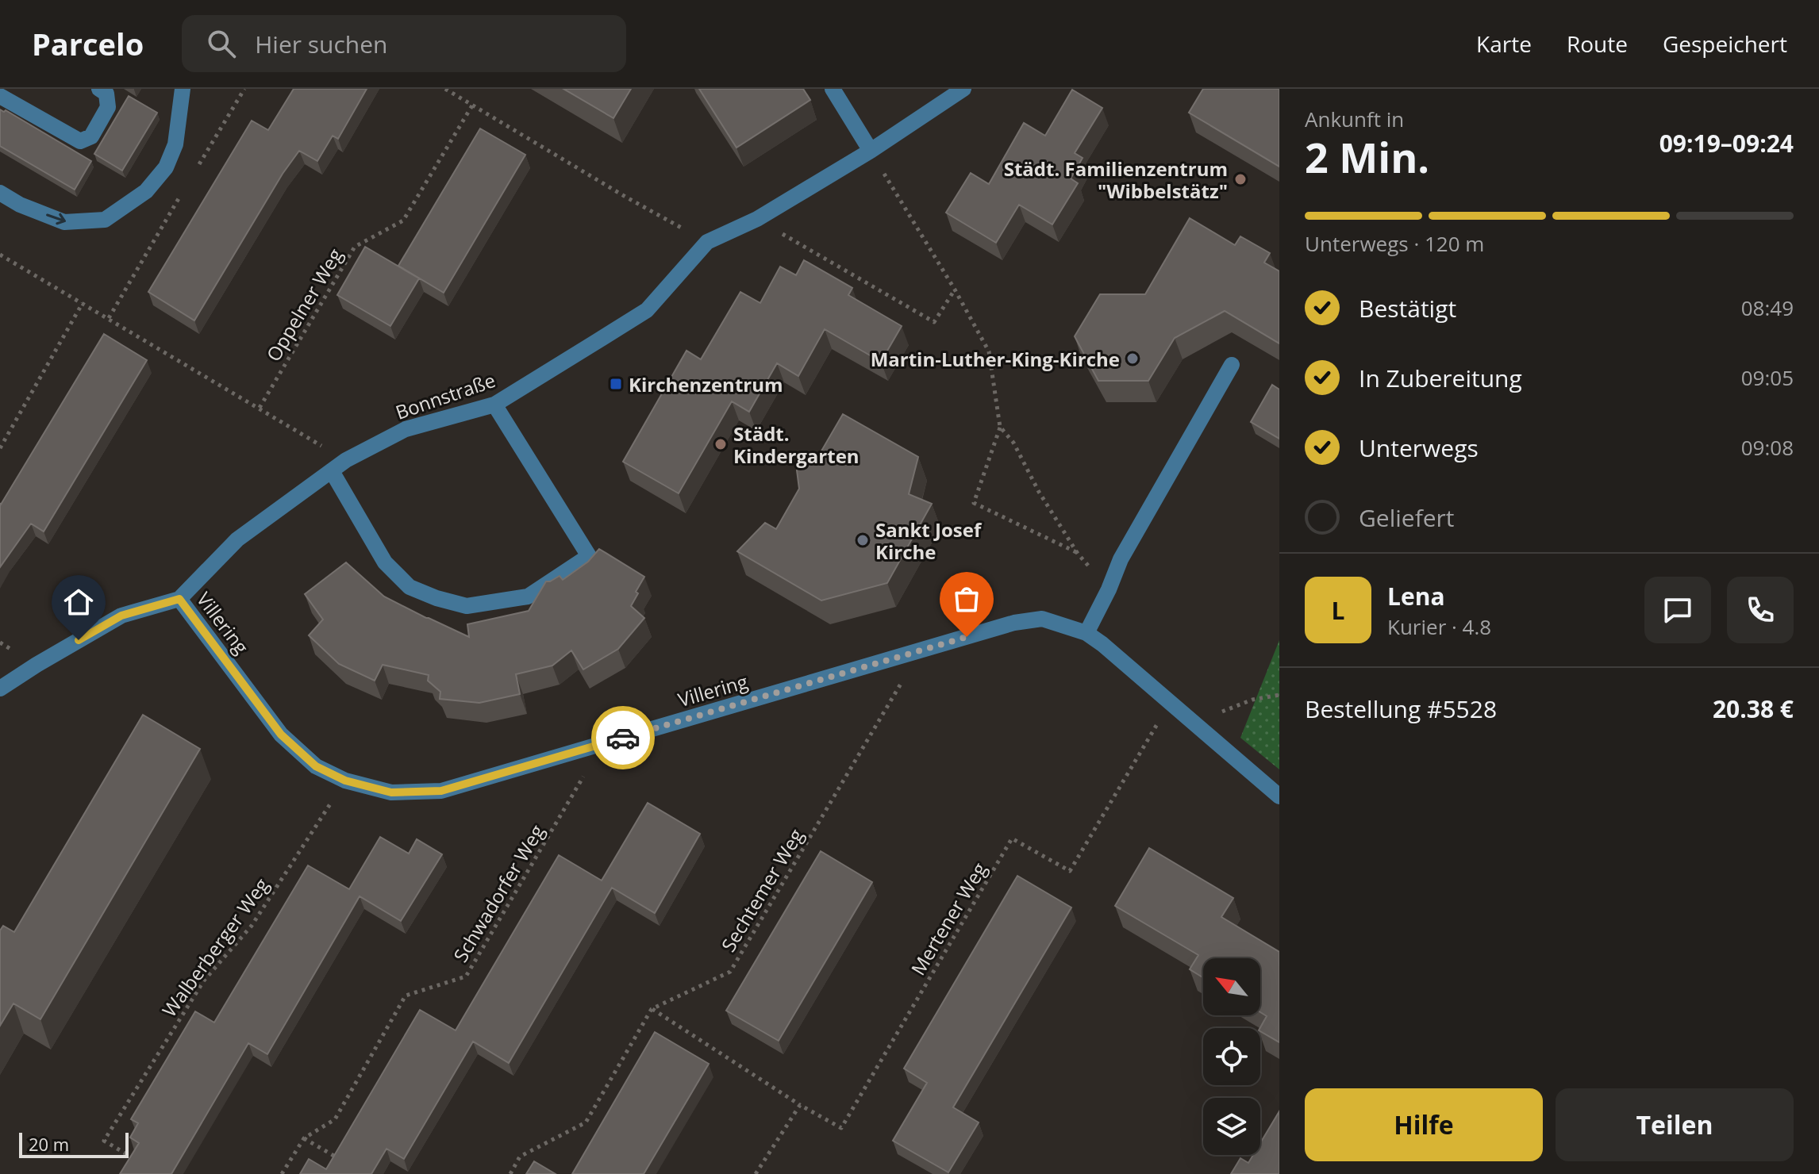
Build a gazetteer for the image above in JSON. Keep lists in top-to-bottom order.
{
  "streets": {
    "street": ["Bonnstraße", "Villering"],
    "path": [
      "Oppelner Weg",
      "Sechtemer Weg",
      "Schwadorfer Weg",
      "Mertener Weg",
      "Walberberger Weg"
    ]
  },
  "crossings": [
    ["Bonnstraße", "Villering"],
    ["Villering", "Sechtemer Weg"],
    ["Villering", "Schwadorfer Weg"],
    ["Villering", "Mertener Weg"],
    ["Villering", "Walberberger Weg"]
  ],
  "places": {
    "other": [
      "Städt. Familienzentrum \"Wibbelstätz\"",
      "Martin-Luther-King-Kirche",
      "Städt. Kindergarten",
      "Sankt Josef Kirche"
    ],
    "transit": ["Kirchenzentrum"]
  },
  "scale_bar": "20 m",
  "north": "top left",
  "page": {
    "header": "Parcelo",
    "search": "Hier suchen",
    "nav": ["Karte", "Route", "Gespeichert"],
    "heading": ["2 Min.", "Ankunft in", "09:19–09:24"],
    "panel": [
      "Lena",
      "Kurier · 4.8",
      "Bestellung #5528",
      "20.38 €"
    ],
    "bar": "Unterwegs · 120 m",
    "list": [
      ["Bestätigt", "08:49"],
      ["In Zubereitung", "09:05"],
      ["Unterwegs", "09:08"],
      "Geliefert"
    ],
    "round": "L",
    "buttons": ["Hilfe", "Teilen"],
    "scale": "20 m"
  }
}
